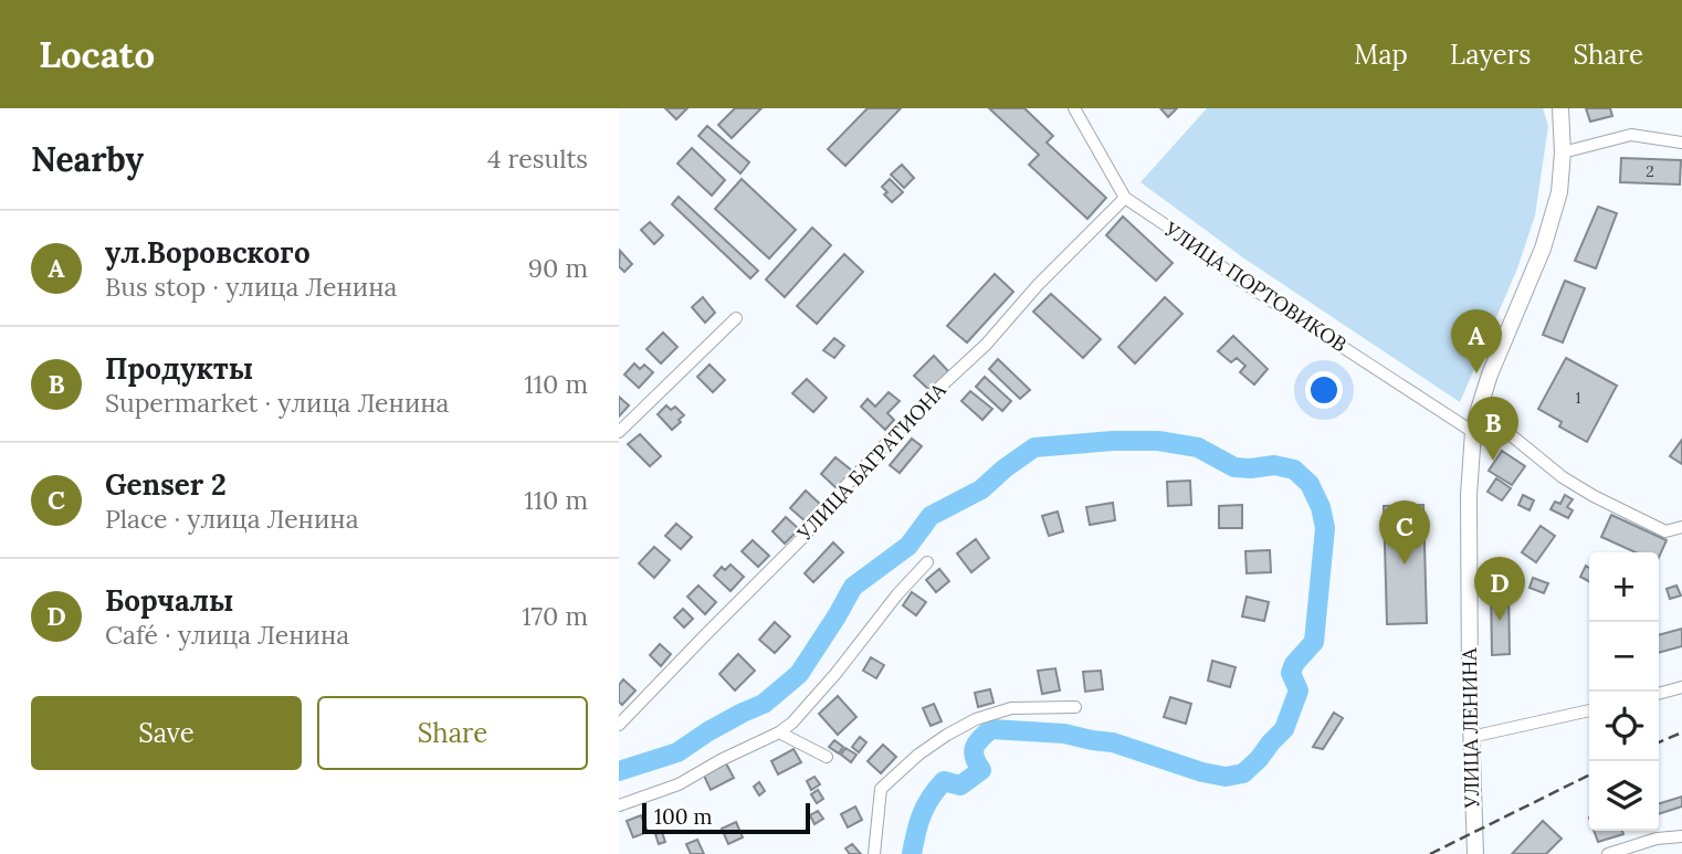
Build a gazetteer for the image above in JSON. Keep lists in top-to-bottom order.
{
  "streets": {
    "main road": ["УЛИЦА ЛЕНИНА"],
    "street": ["УЛИЦА ПОРТОВИКОВ", "УЛИЦА БАГРАТИОНА"]
  },
  "crossings": [
    ["УЛИЦА ПОРТОВИКОВ", "УЛИЦА БАГРАТИОНА"],
    ["УЛИЦА ПОРТОВИКОВ", "УЛИЦА ЛЕНИНА"]
  ],
  "house_numbers": ["2", "1"],
  "scale_bar": "100 m",
  "page": {
    "header": "Locato",
    "nav": ["Map", "Layers", "Share"],
    "heading": ["Nearby", "4 results"],
    "list": [
      {
        "mark": "A",
        "name": "ул.Воровского",
        "note": "Bus stop · улица Ленина",
        "value": "90 m"
      },
      {
        "mark": "B",
        "name": "Продукты",
        "note": "Supermarket · улица Ленина",
        "value": "110 m"
      },
      {
        "mark": "C",
        "name": "Genser 2",
        "note": "Place · улица Ленина",
        "value": "110 m"
      },
      {
        "mark": "D",
        "name": "Борчалы",
        "note": "Café · улица Ленина",
        "value": "170 m"
      }
    ],
    "pins": [
      "A",
      "B",
      "C",
      "D"
    ],
    "map_buttons": ["+", "−"],
    "buttons": ["Save", "Share"],
    "scale": "100 m"
  }
}
